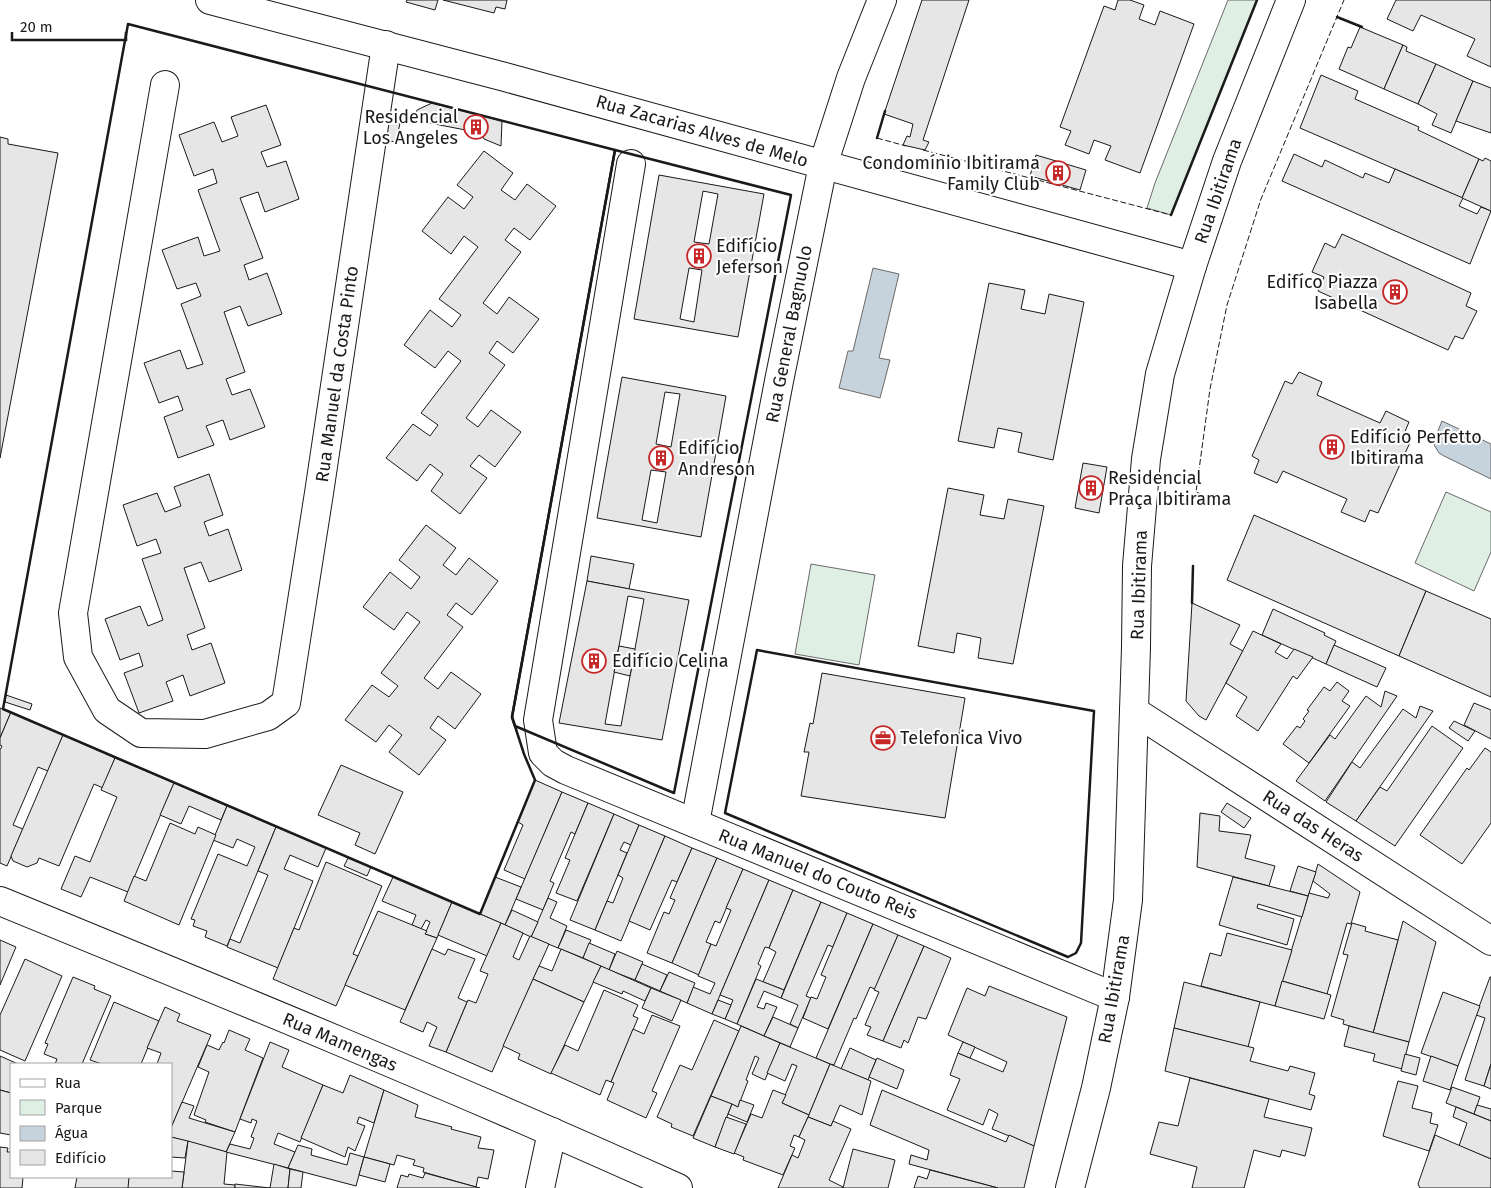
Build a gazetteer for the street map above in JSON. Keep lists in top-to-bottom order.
{
  "streets": {
    "street": [
      "Rua Zacarias Alves de Melo",
      "Rua Ibitirama",
      "Rua General Bagnuolo",
      "Rua Manuel da Costa Pinto",
      "Rua das Heras",
      "Rua Manuel do Couto Reis",
      "Rua Mamengas"
    ]
  },
  "crossings": [
    ["Rua Zacarias Alves de Melo", "Rua Ibitirama"],
    ["Rua Zacarias Alves de Melo", "Rua General Bagnuolo"],
    ["Rua Zacarias Alves de Melo", "Rua Manuel da Costa Pinto"],
    ["Rua Ibitirama", "Rua das Heras"],
    ["Rua Ibitirama", "Rua Manuel do Couto Reis"],
    ["Rua General Bagnuolo", "Rua Manuel do Couto Reis"]
  ],
  "places": {
    "building": [
      "Residencial Los Angeles",
      "Condomínio Ibitirama Family Club",
      "Edifício Jeferson",
      "Edifíco Piazza Isabella",
      "Edifício Perfetto Ibitirama",
      "Edifício Andreson",
      "Residencial Praça Ibitirama",
      "Edifício Celina"
    ],
    "office": ["Telefonica Vivo"]
  },
  "legend": [
    "Rua",
    "Parque",
    "Água",
    "Edifício"
  ],
  "scale_bar": "20 m"
}
